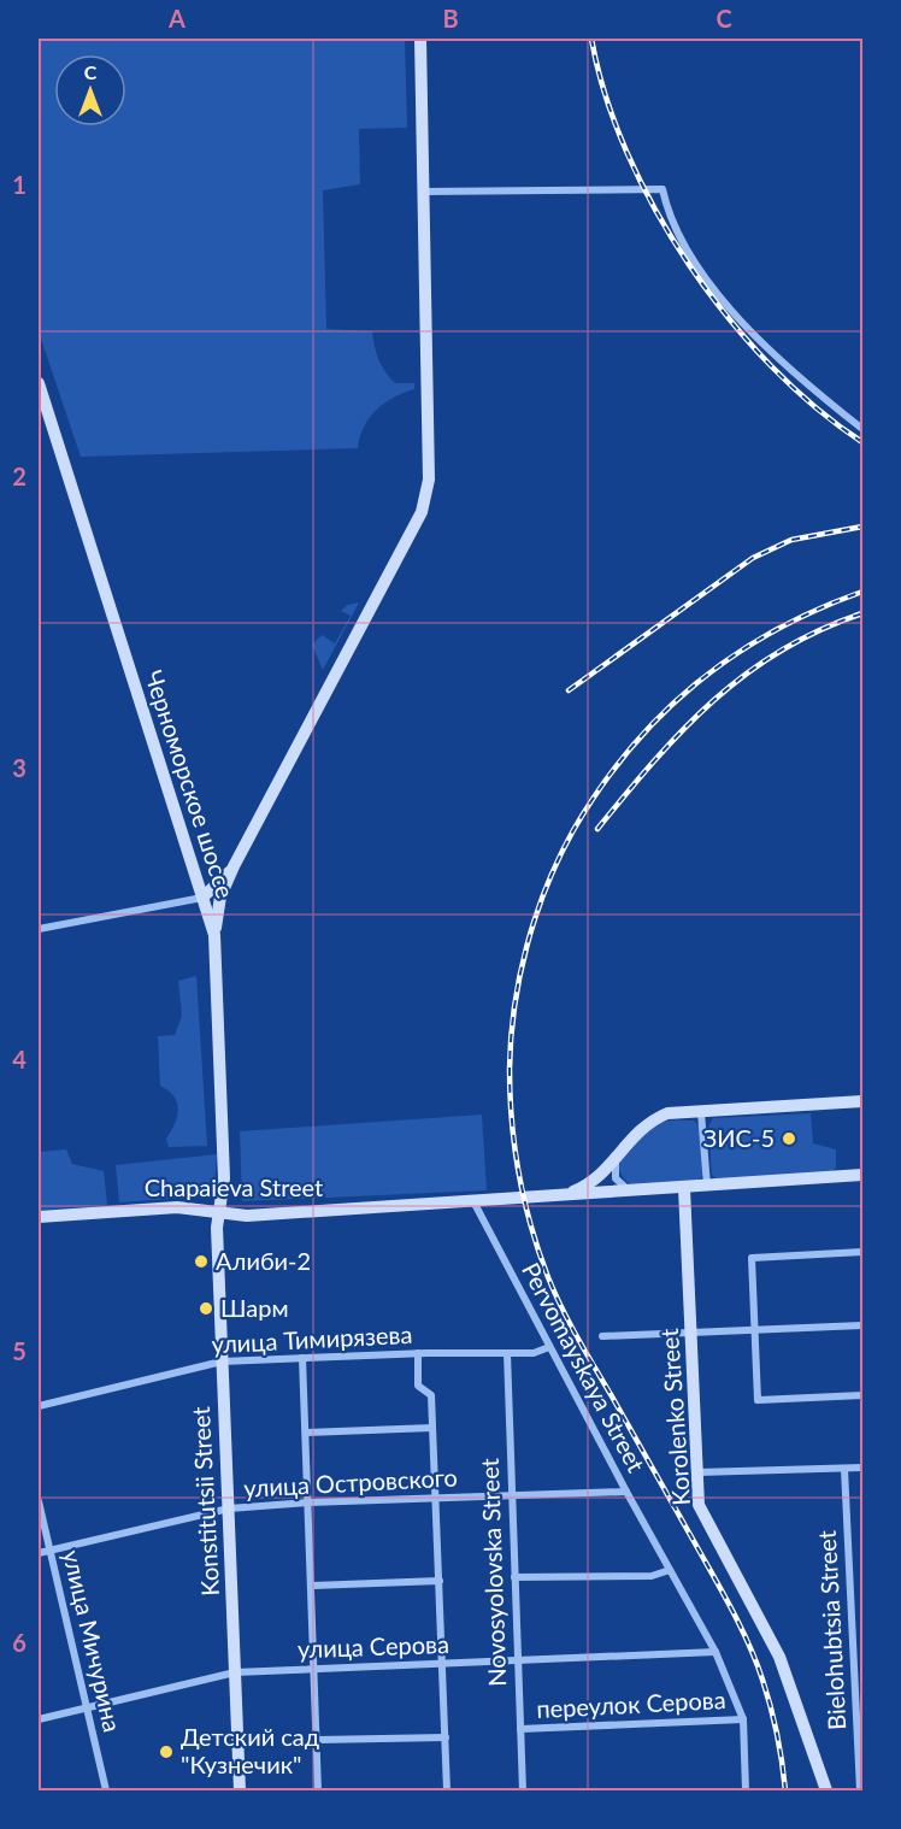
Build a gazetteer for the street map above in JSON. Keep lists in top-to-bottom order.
{
  "streets": {
    "main road": [
      "Черноморское шоссе",
      "Chapaieva Street",
      "Korolenko Street",
      "Konstitutsii Street"
    ],
    "street": [
      "улица Тимирязева",
      "Pervomayskaya Street",
      "улица Островского",
      "Novosyolovska Street",
      "Bielohubtsia Street",
      "улица Мичурина",
      "улица Серова",
      "переулок Серова"
    ]
  },
  "crossings": [
    ["Черноморское шоссе", "Chapaieva Street"],
    ["Черноморское шоссе", "Konstitutsii Street"],
    ["Chapaieva Street", "Pervomayskaya Street"],
    ["Chapaieva Street", "Korolenko Street"],
    ["Chapaieva Street", "Konstitutsii Street"],
    ["улица Тимирязева", "Pervomayskaya Street"],
    ["улица Тимирязева", "Konstitutsii Street"],
    ["улица Тимирязева", "Novosyolovska Street"],
    ["Pervomayskaya Street", "улица Островского"],
    ["Pervomayskaya Street", "улица Серова"],
    ["Pervomayskaya Street", "переулок Серова"],
    ["улица Островского", "Konstitutsii Street"],
    ["улица Островского", "Novosyolovska Street"],
    ["улица Островского", "улица Мичурина"],
    ["Konstitutsii Street", "улица Серова"],
    ["Novosyolovska Street", "улица Серова"],
    ["Novosyolovska Street", "переулок Серова"],
    ["улица Мичурина", "улица Серова"]
  ],
  "places": [
    "ЗИС-5",
    "Алиби-2",
    "Шарм",
    "Детский сад \"Кузнечик\""
  ],
  "north": "top",
  "grid": {
    "columns": ["A", "B", "C"],
    "rows": [
      "1",
      "2",
      "3",
      "4",
      "5",
      "6"
    ]
  }
}
